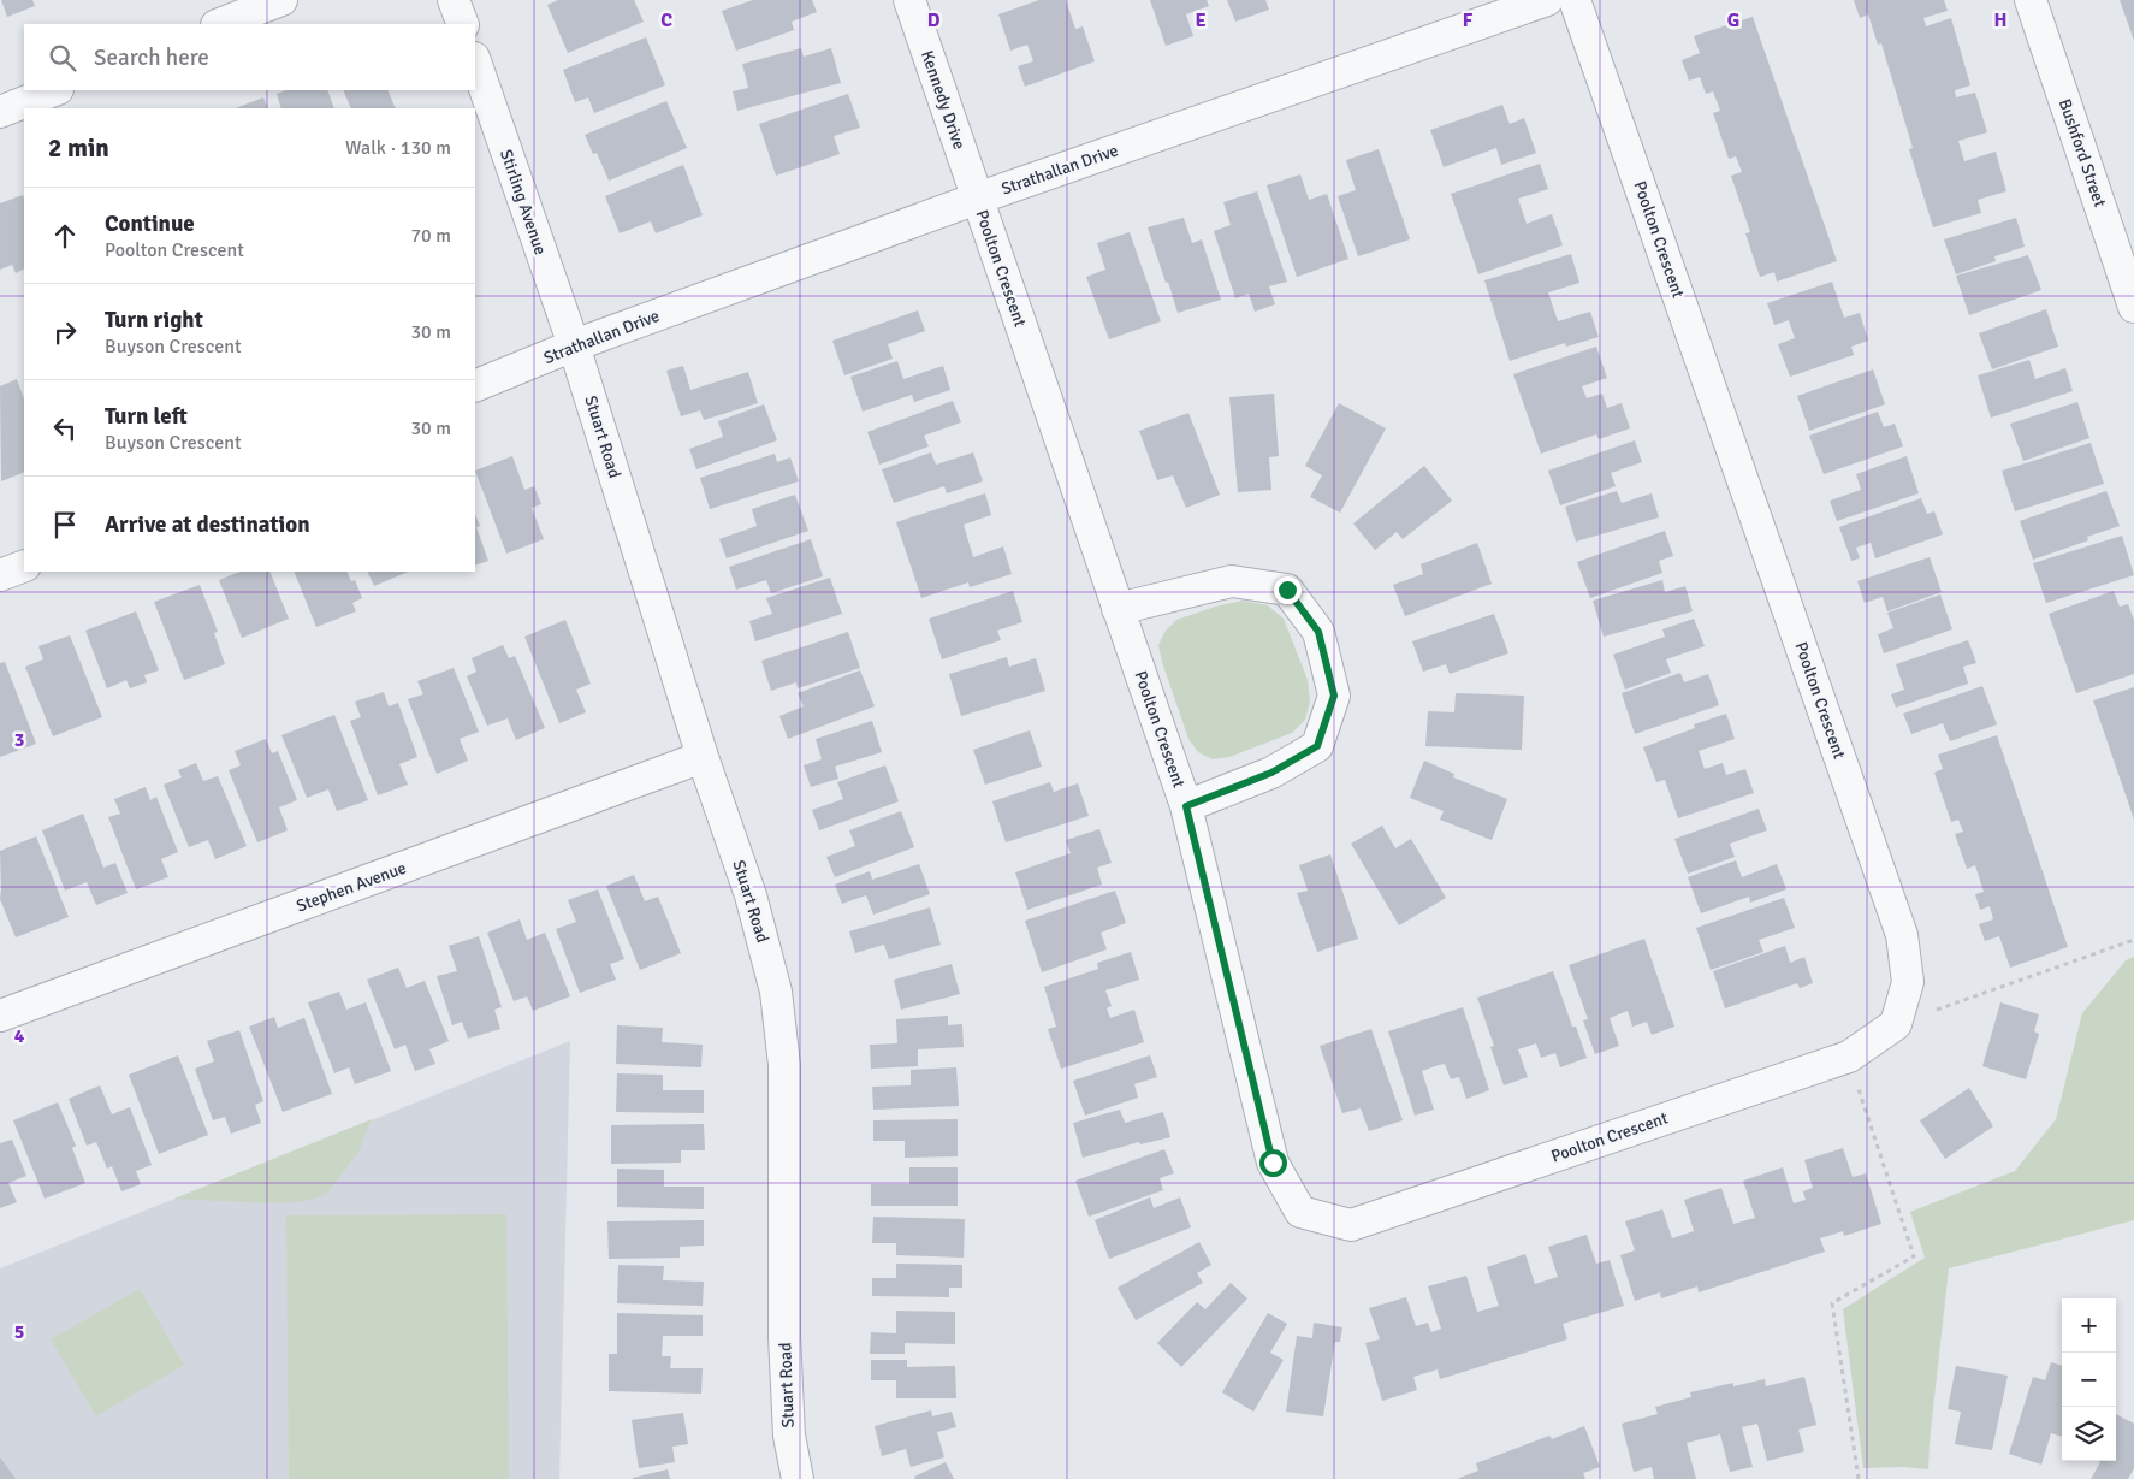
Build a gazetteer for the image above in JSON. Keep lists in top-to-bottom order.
{
  "streets": {
    "street": [
      "Kennedy Drive",
      "Bushford Street",
      "Strathallan Drive",
      "Stirling Avenue",
      "Poolton Crescent",
      "Stuart Road",
      "Stephen Avenue"
    ]
  },
  "crossings": [
    ["Kennedy Drive", "Strathallan Drive"],
    ["Kennedy Drive", "Poolton Crescent"],
    ["Strathallan Drive", "Stirling Avenue"],
    ["Strathallan Drive", "Poolton Crescent"],
    ["Strathallan Drive", "Stuart Road"],
    ["Stirling Avenue", "Stuart Road"],
    ["Stuart Road", "Stephen Avenue"]
  ],
  "page": {
    "search": "Search here",
    "heading": ["2 min", "Walk · 130 m"],
    "list": [
      ["Continue", "Poolton Crescent", "70 m"],
      ["Turn right", "Buyson Crescent", "30 m"],
      ["Turn left", "Buyson Crescent", "30 m"],
      "Arrive at destination"
    ],
    "map_buttons": ["+", "−"]
  },
  "grid": {
    "columns": [
      "C",
      "D",
      "E",
      "F",
      "G",
      "H"
    ],
    "rows": ["3", "4", "5"]
  }
}
